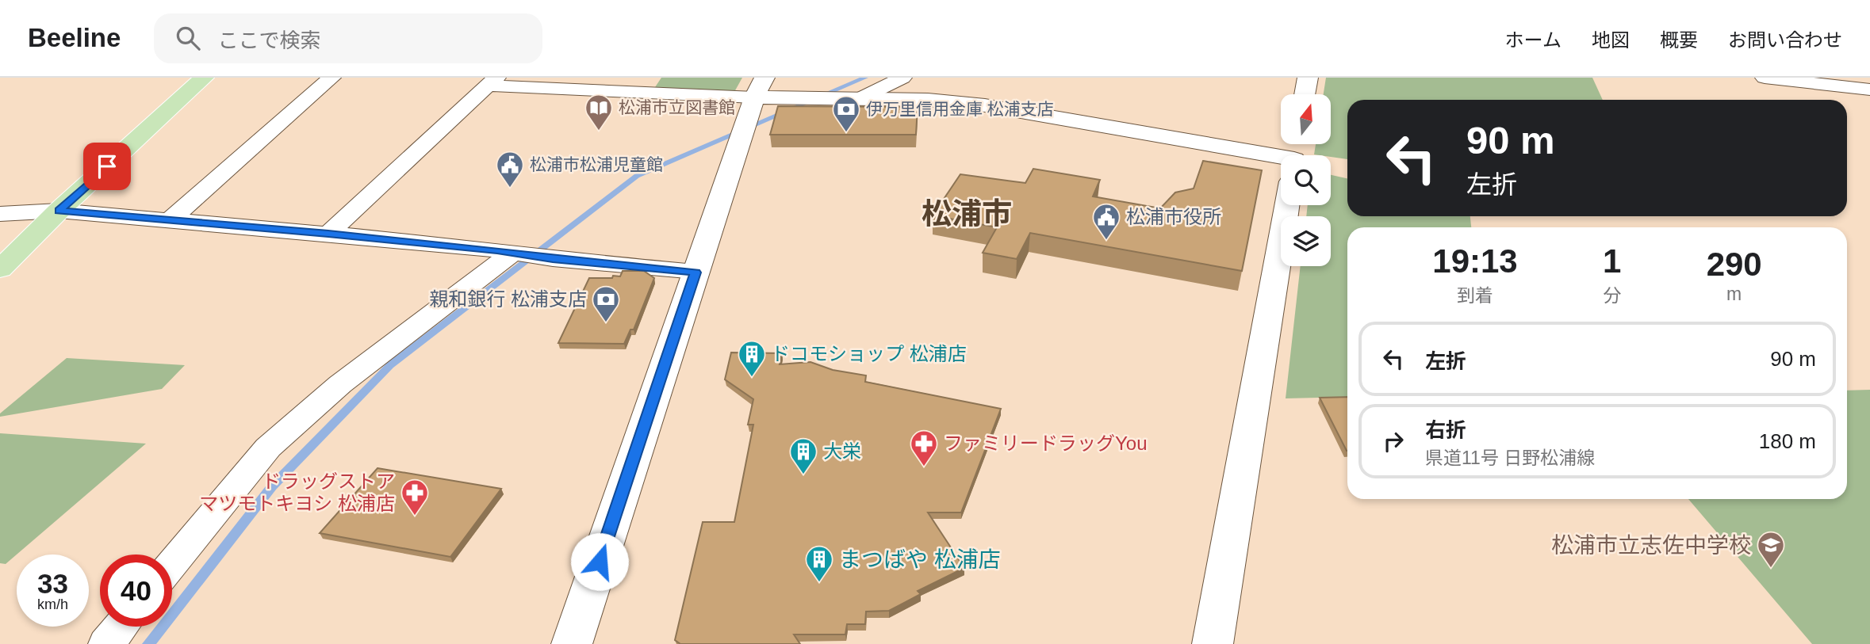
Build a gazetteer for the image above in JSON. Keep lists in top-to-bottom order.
{
  "districts": ["松浦市"],
  "places": {
    "library": ["松浦市立図書館"],
    "bank": ["伊万里信用金庫 松浦支店", "親和銀行 松浦支店"],
    "public building": ["松浦市松浦児童館", "松浦市役所"],
    "building": ["ドコモショップ 松浦店", "大栄", "まつばや 松浦店"],
    "pharmacy": ["ファミリードラッグYou", "ドラッグストア マツモトキヨシ 松浦店"],
    "school or university": ["松浦市立志佐中学校"]
  },
  "north": "top",
  "page": {
    "header": "Beeline",
    "search": "ここで検索",
    "nav": [
      "ホーム",
      "地図",
      "概要",
      "お問い合わせ"
    ],
    "turn": ["90 m", "左折"],
    "eta": [
      "19:13",
      "到着",
      "1",
      "分",
      "290",
      "m"
    ],
    "list": [
      {
        "name": "左折",
        "value": "90 m"
      },
      {
        "name": "右折",
        "note": "県道11号 日野松浦線",
        "value": "180 m"
      }
    ],
    "speed": "33 km/h",
    "limit": "40"
  }
}
